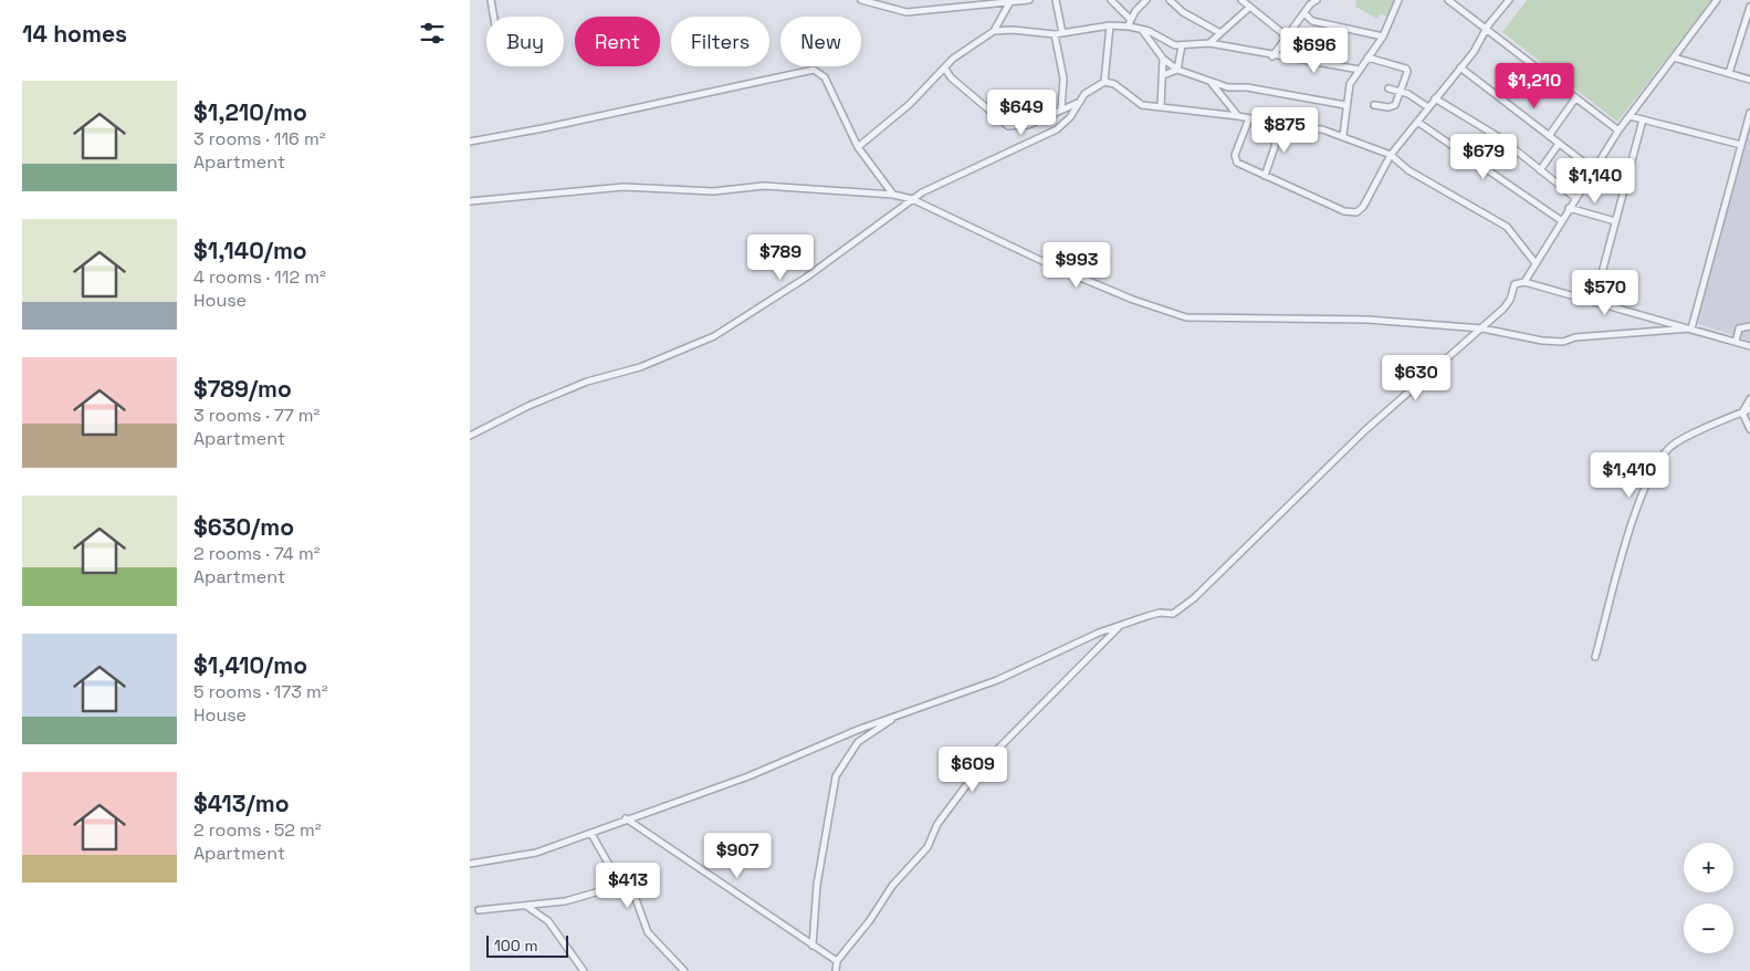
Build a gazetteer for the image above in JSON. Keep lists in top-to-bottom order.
{
  "scale_bar": "100 m",
  "page": {
    "heading": "14 homes",
    "chip": [
      "Buy",
      "Rent",
      "Filters",
      "New"
    ],
    "price": [
      "$696",
      "$1,210",
      "$649",
      "$875",
      "$679",
      "$1,140",
      "$789",
      "$993",
      "$570",
      "$630",
      "$1,410",
      "$609",
      "$907",
      "$413"
    ],
    "list": [
      {
        "name": "$1,210/mo",
        "note": "3 rooms · 116 m² · Apartment"
      },
      {
        "name": "$1,140/mo",
        "note": "4 rooms · 112 m² · House"
      },
      {
        "name": "$789/mo",
        "note": "3 rooms · 77 m² · Apartment"
      },
      {
        "name": "$630/mo",
        "note": "2 rooms · 74 m² · Apartment"
      },
      {
        "name": "$1,410/mo",
        "note": "5 rooms · 173 m² · House"
      },
      {
        "name": "$413/mo",
        "note": "2 rooms · 52 m² · Apartment"
      }
    ],
    "map_buttons": ["+", "−"],
    "scale": "100 m"
  }
}
